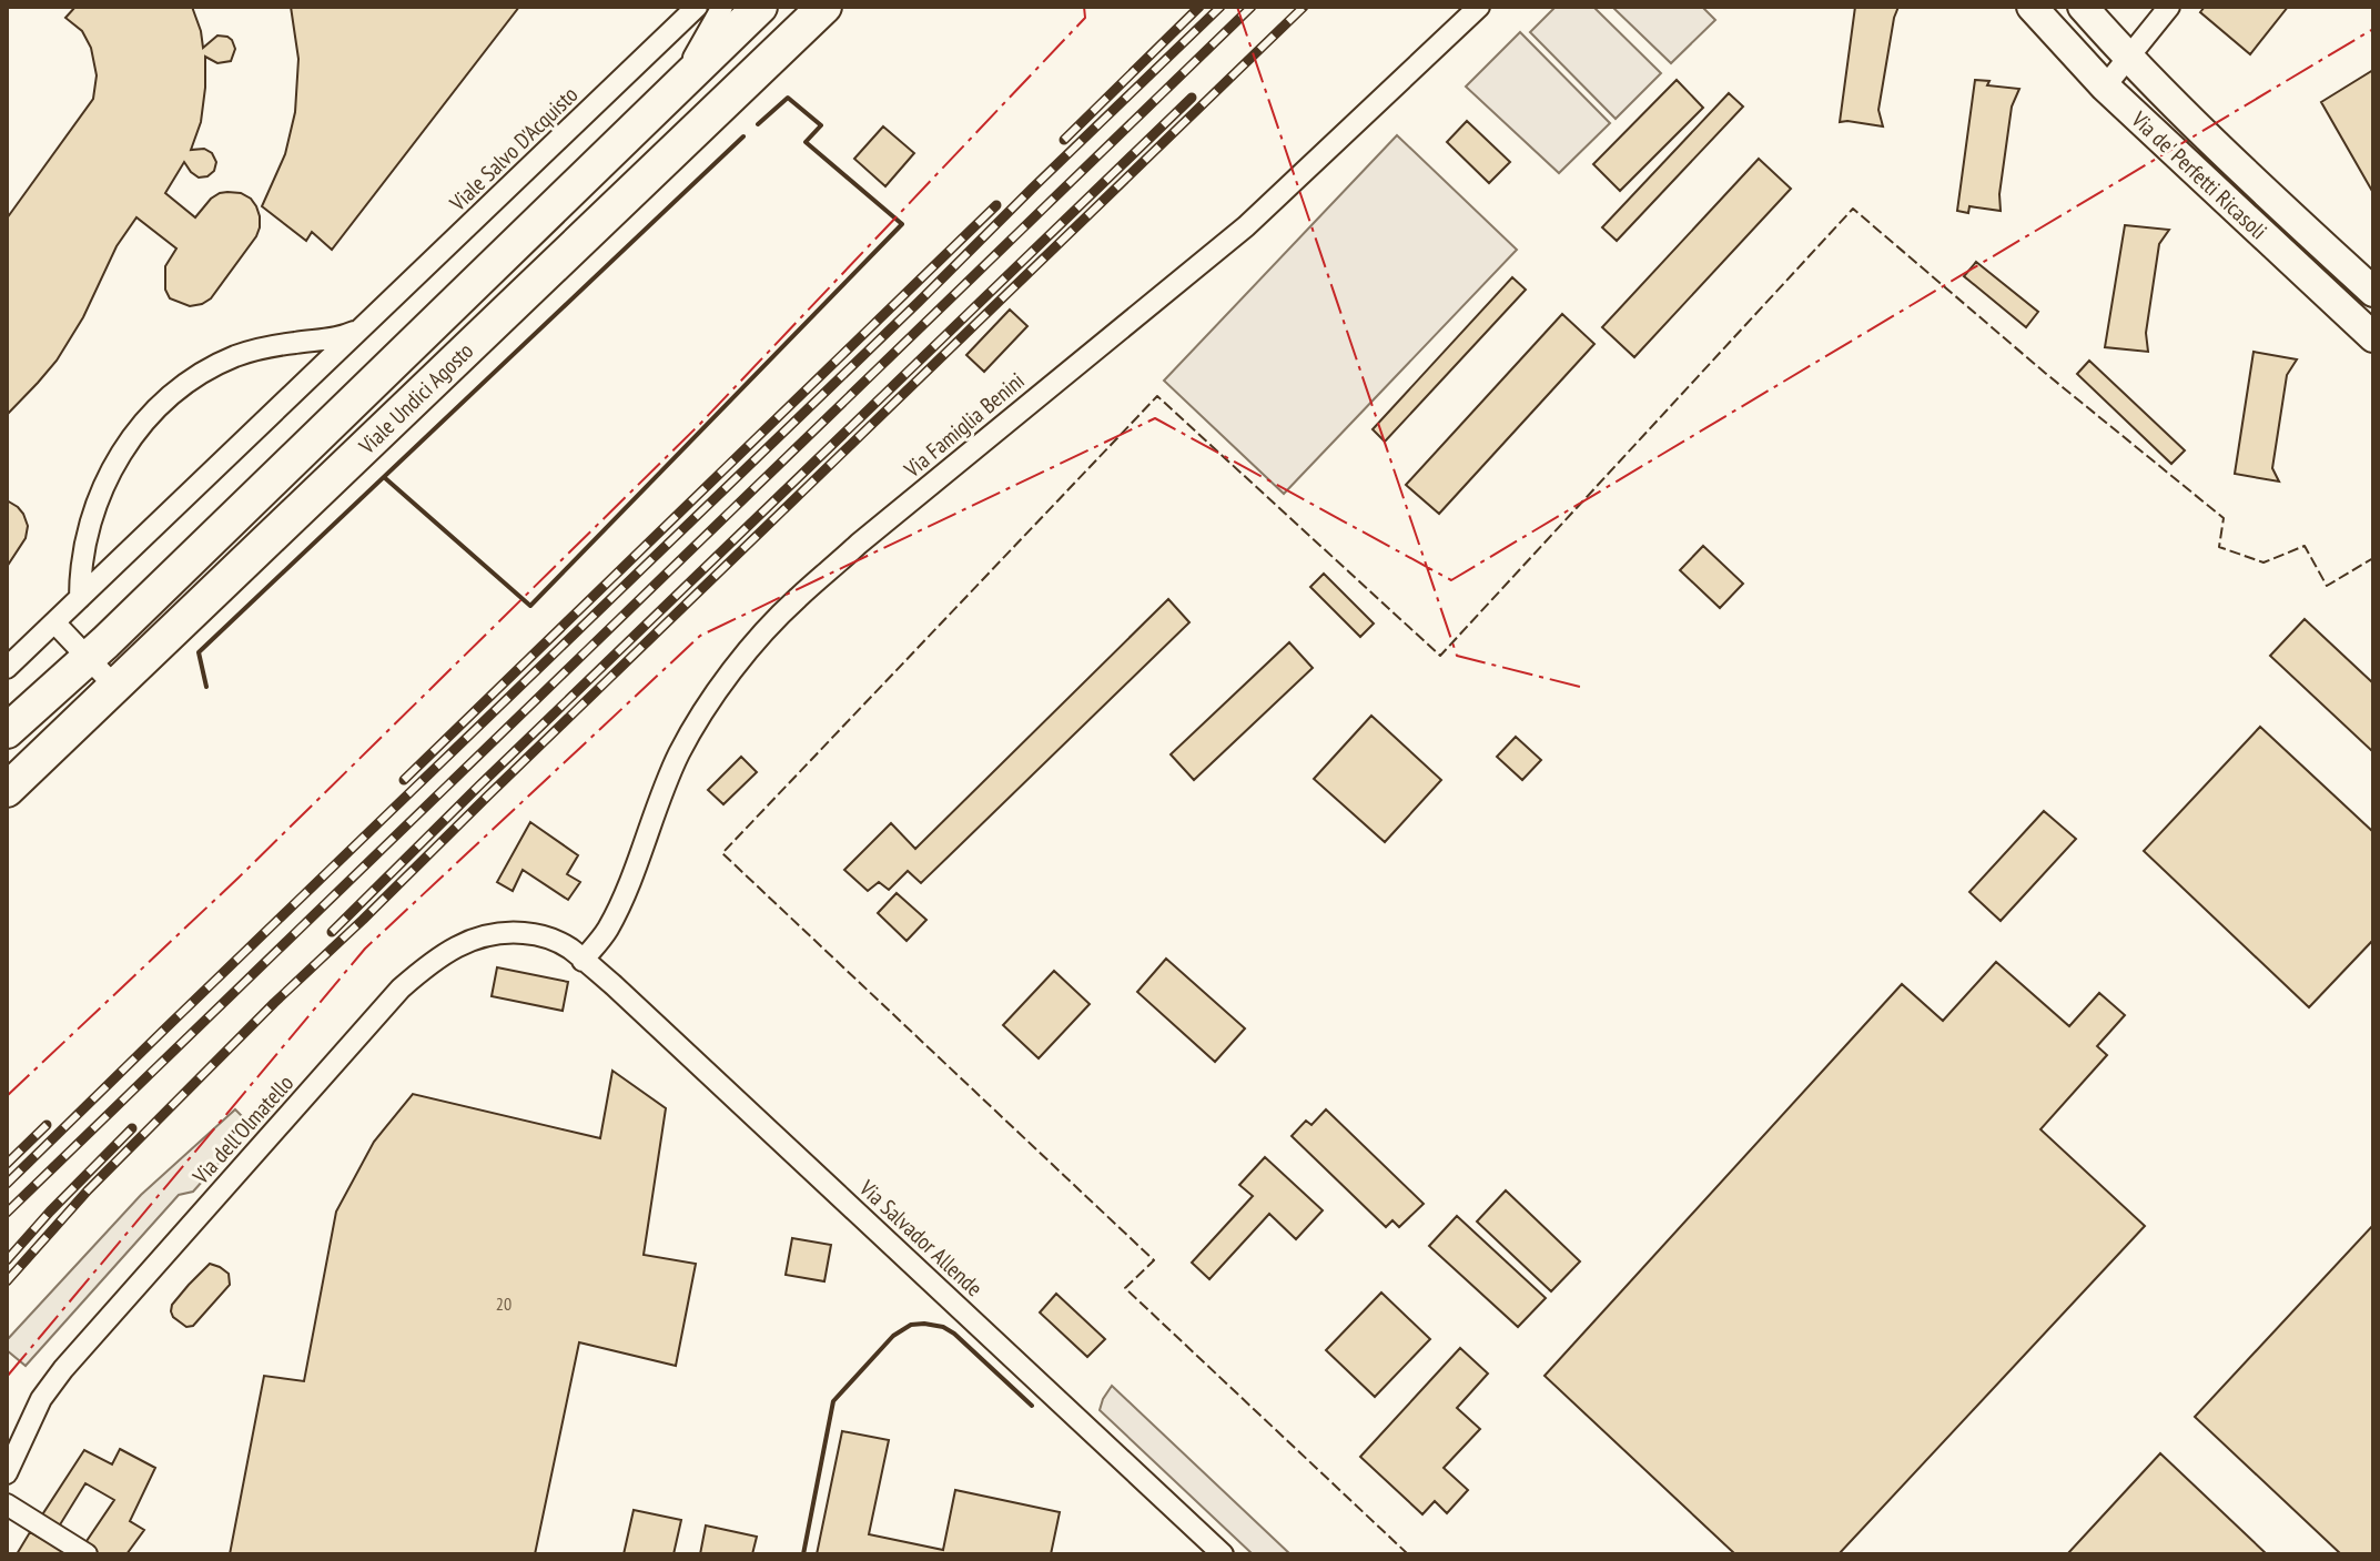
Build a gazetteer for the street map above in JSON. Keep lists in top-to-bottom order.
{
  "streets": {
    "main road": ["Via de' Perfetti Ricasoli", "Viale Undici Agosto"],
    "street": [
      "Viale Salvo D'Acquisto",
      "Via Famiglia Benini",
      "Via dell'Olmatello",
      "Via Salvador Allende"
    ]
  },
  "crossings": [
    ["Via Famiglia Benini", "Via dell'Olmatello"],
    ["Via Famiglia Benini", "Via Salvador Allende"],
    ["Via dell'Olmatello", "Via Salvador Allende"]
  ],
  "house_numbers": ["20"]
}
